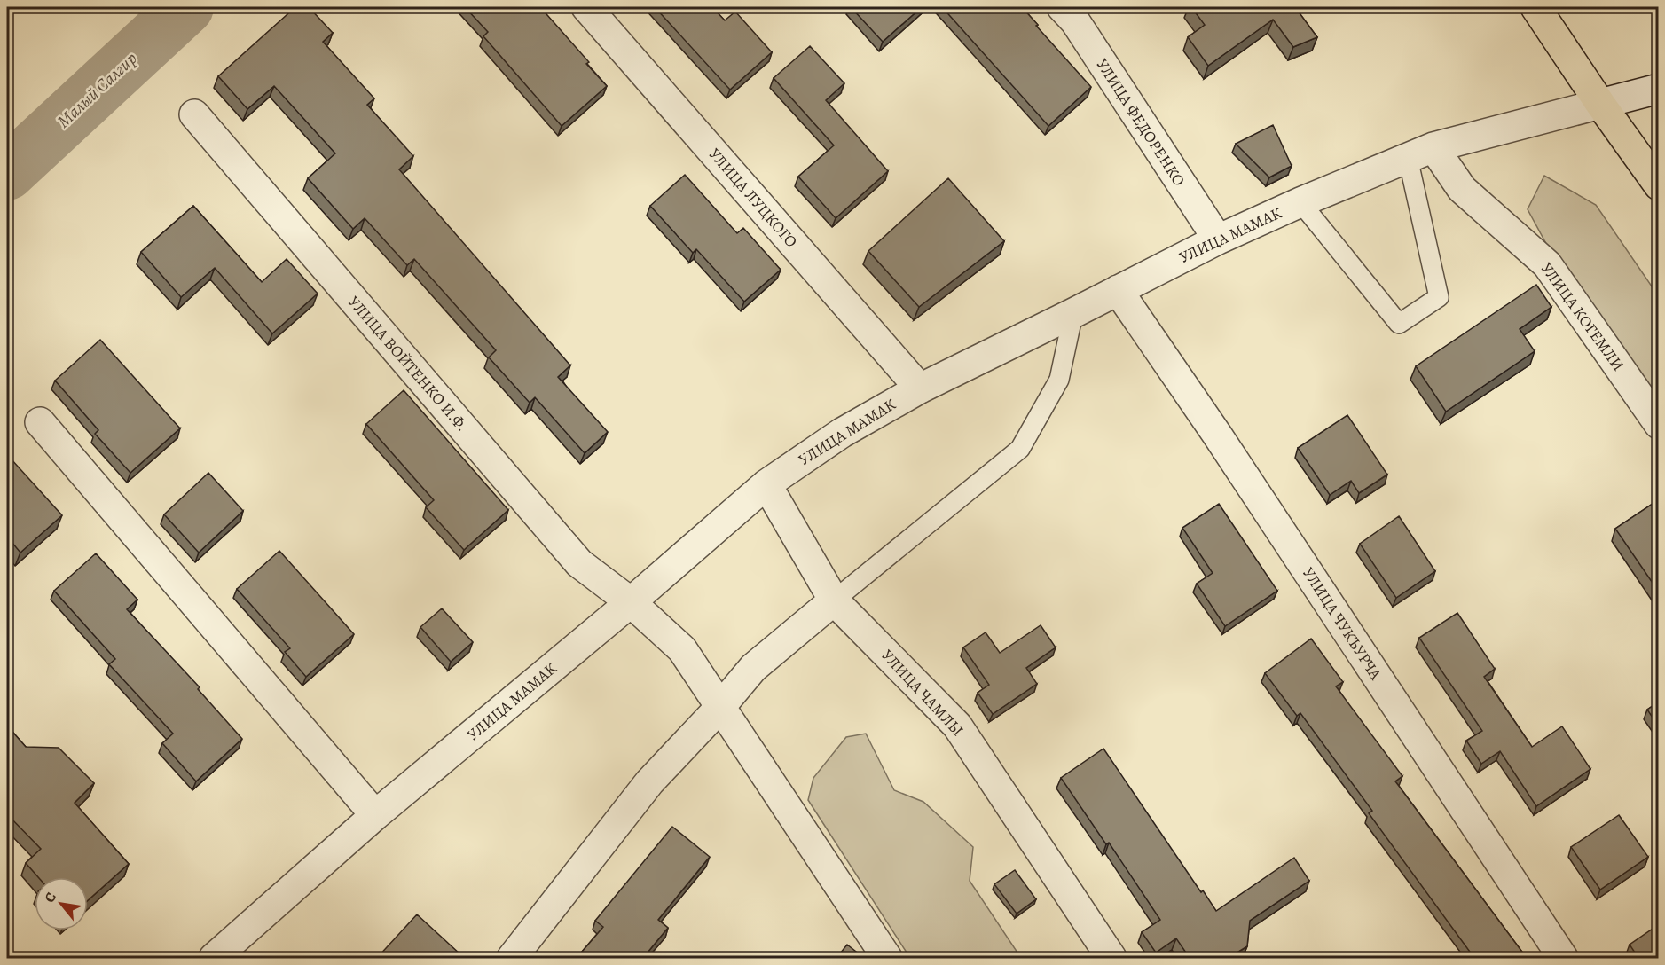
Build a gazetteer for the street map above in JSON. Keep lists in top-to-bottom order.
{
  "streets": {
    "street": [
      "УЛИЦА ФЕДОРЕНКО",
      "УЛИЦА ЛУЦКОГО",
      "УЛИЦА МАМАК",
      "УЛИЦА КОГЕМЛИ",
      "УЛИЦА ВОЙТЕНКО И.Ф.",
      "УЛИЦА ЧУКЪУРЧА",
      "УЛИЦА ЧАМЛЫ"
    ]
  },
  "crossings": [
    ["УЛИЦА ФЕДОРЕНКО", "УЛИЦА МАМАК"],
    ["УЛИЦА ЛУЦКОГО", "УЛИЦА МАМАК"],
    ["УЛИЦА МАМАК", "УЛИЦА КОГЕМЛИ"],
    ["УЛИЦА МАМАК", "УЛИЦА ВОЙТЕНКО И.Ф."],
    ["УЛИЦА МАМАК", "УЛИЦА ЧУКЪУРЧА"],
    ["УЛИЦА МАМАК", "УЛИЦА ЧАМЛЫ"]
  ],
  "water": ["Малый Салгир"],
  "north": "top left"
}
